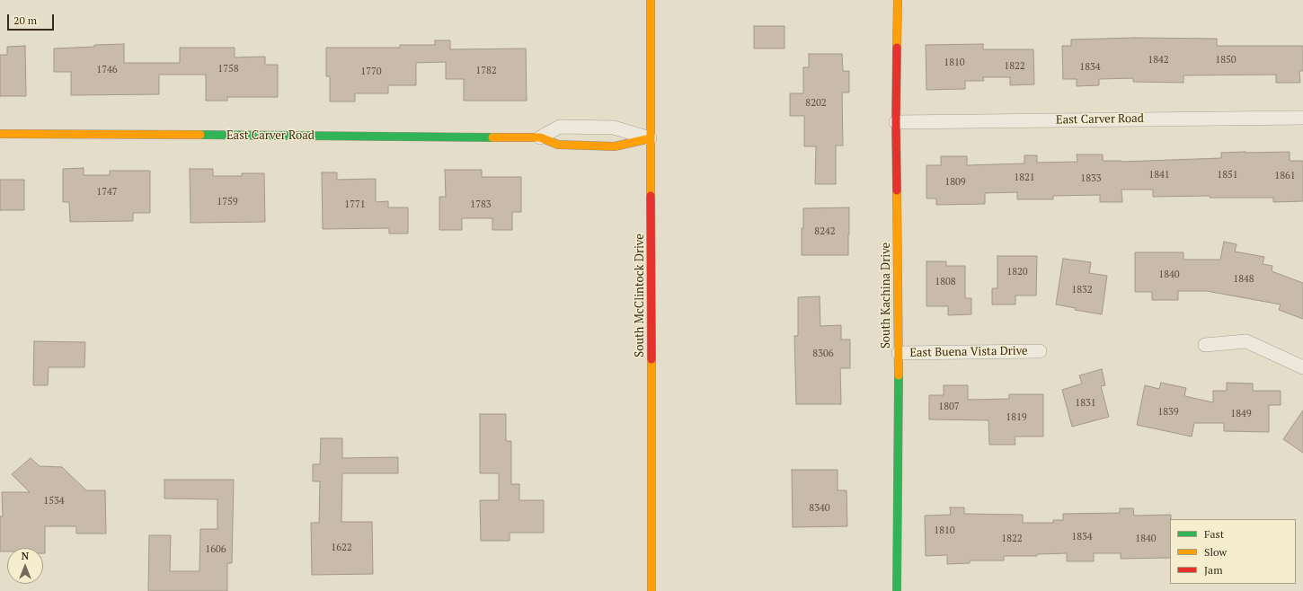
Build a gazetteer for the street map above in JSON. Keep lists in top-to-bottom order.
{
  "streets": {
    "street": [
      "East Carver Road",
      "South McClintock Drive",
      "South Kachina Drive",
      "East Buena Vista Drive"
    ]
  },
  "crossings": [
    ["East Carver Road", "South McClintock Drive"],
    ["East Carver Road", "South Kachina Drive"],
    ["South Kachina Drive", "East Buena Vista Drive"]
  ],
  "house_numbers": [
    "1842",
    "1850",
    "1810",
    "1822",
    "1834",
    "1758",
    "1746",
    "1782",
    "1770",
    "8202",
    "1841",
    "1851",
    "1861",
    "1821",
    "1833",
    "1809",
    "1747",
    "1759",
    "1771",
    "1783",
    "8242",
    "1820",
    "1840",
    "1848",
    "1808",
    "1832",
    "8306",
    "1831",
    "1807",
    "1839",
    "1849",
    "1819",
    "1534",
    "8340",
    "1810",
    "1834",
    "1822",
    "1840",
    "1622",
    "1606"
  ],
  "legend": ["Fast", "Slow", "Jam"],
  "scale_bar": "20 m",
  "north": "top"
}
